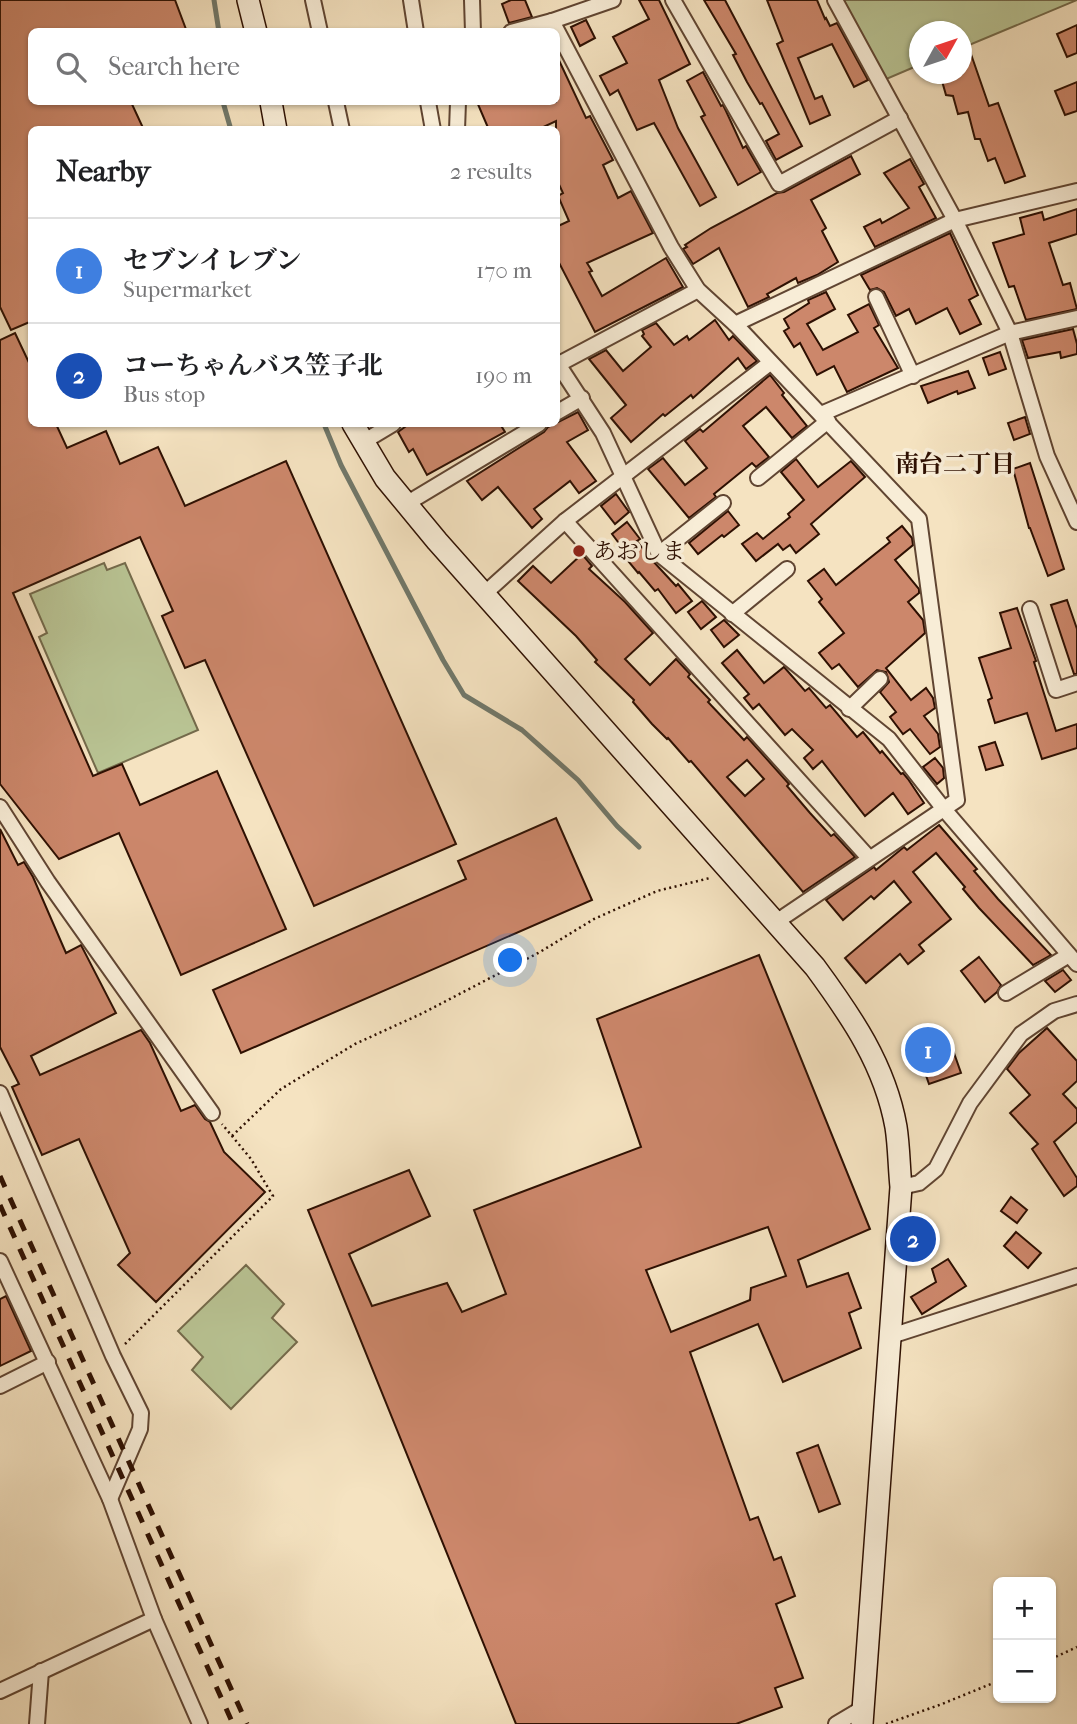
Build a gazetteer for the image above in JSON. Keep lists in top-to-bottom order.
{
  "districts": ["南台二丁目"],
  "places": ["あおしま"],
  "north": "top right",
  "page": {
    "search": "Search here",
    "heading": ["Nearby", "2 results"],
    "list": [
      {
        "mark": "1",
        "name": "セブンイレブン",
        "note": "Supermarket",
        "value": "170 m"
      },
      {
        "mark": "2",
        "name": "コーちゃんバス笠子北",
        "note": "Bus stop",
        "value": "190 m"
      }
    ],
    "pins": ["1", "2"],
    "map_buttons": ["+", "−"]
  }
}
